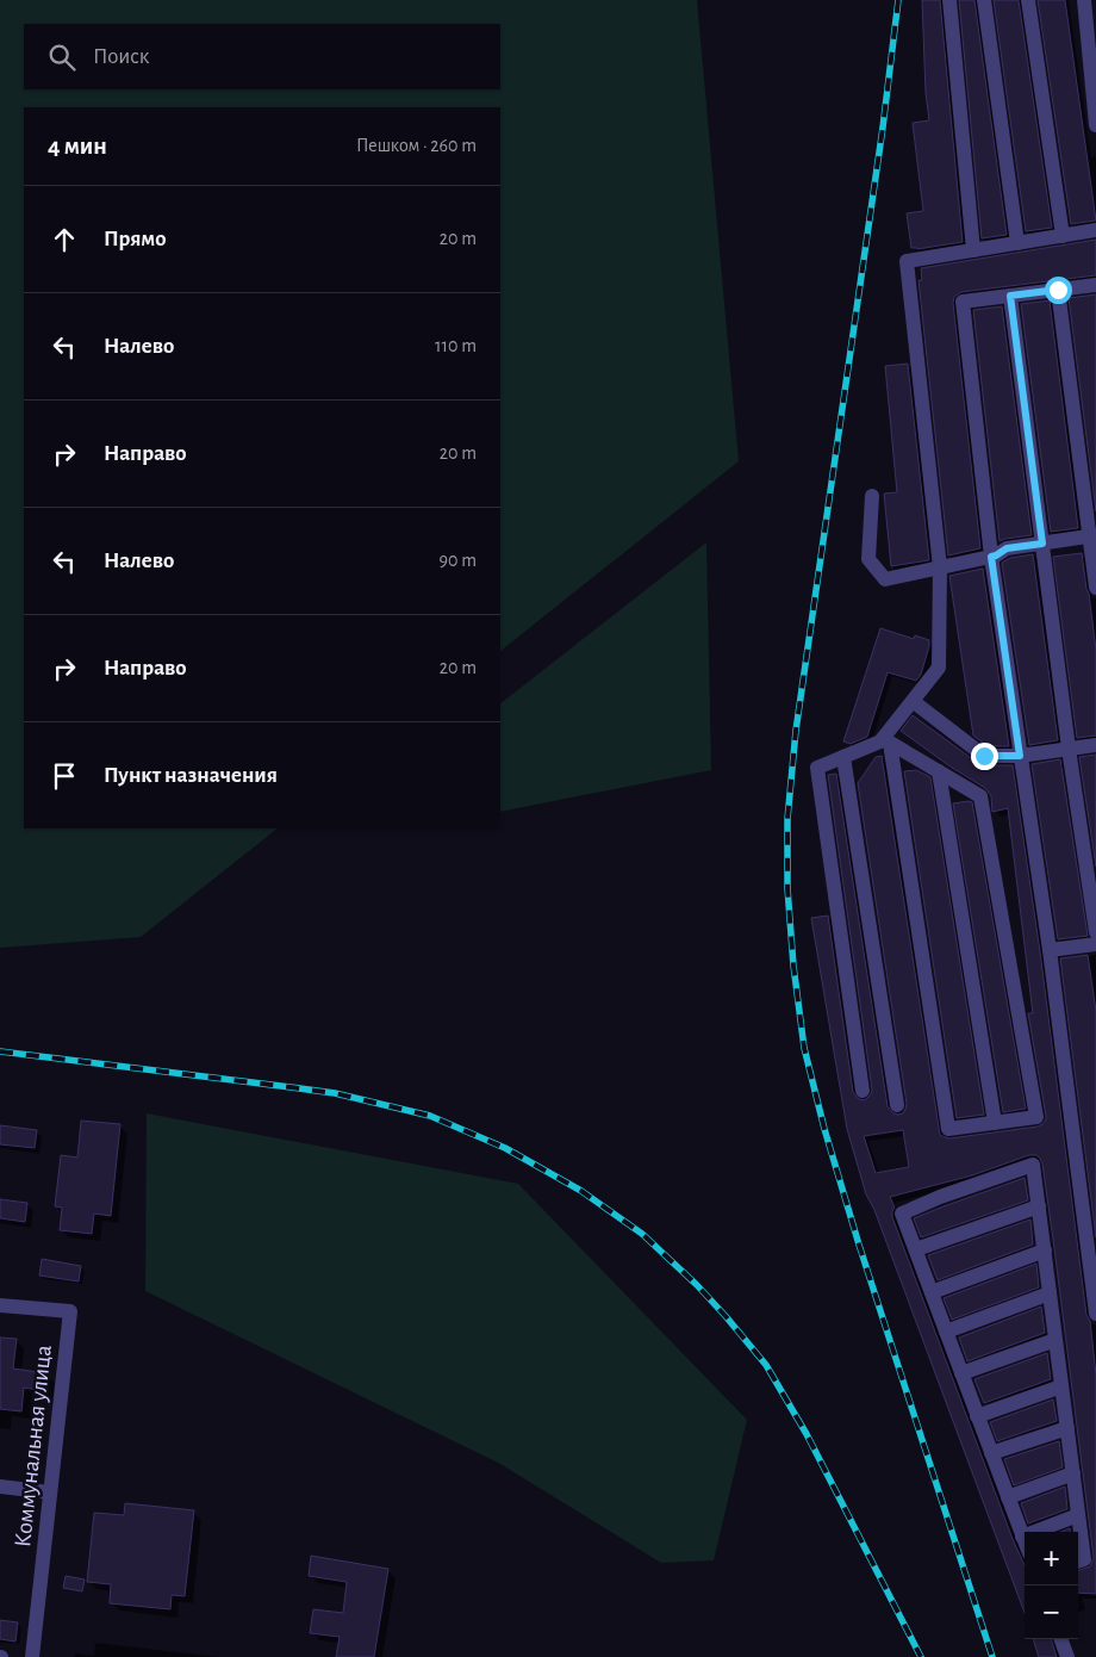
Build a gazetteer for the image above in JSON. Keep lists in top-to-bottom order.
{
  "streets": {
    "street": ["Коммунальная улица"]
  },
  "page": {
    "search": "Поиск",
    "heading": ["4 мин", "Пешком · 260 m"],
    "list": [
      ["Прямо", "20 m"],
      ["Налево", "110 m"],
      ["Направо", "20 m"],
      ["Налево", "90 m"],
      ["Направо", "20 m"],
      "Пункт назначения"
    ],
    "map_buttons": ["+", "−"]
  }
}
